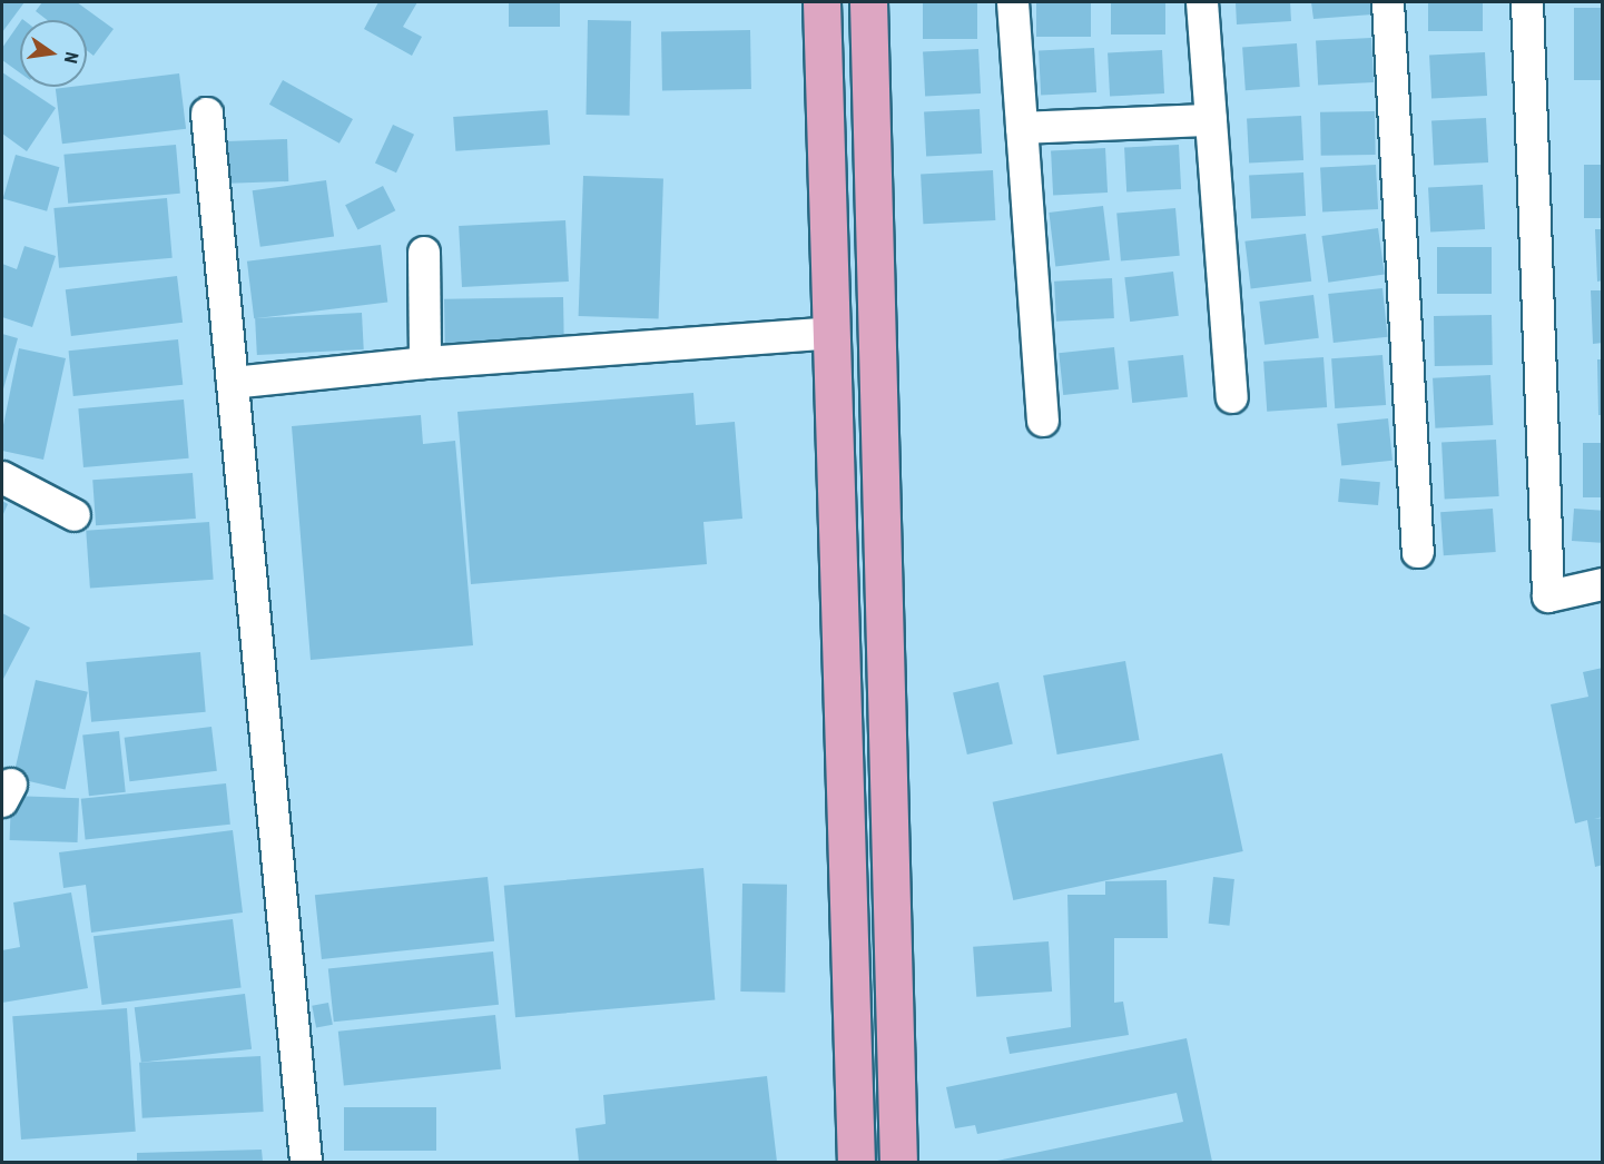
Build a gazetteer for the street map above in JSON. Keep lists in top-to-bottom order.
{
  "north": "right"
}
